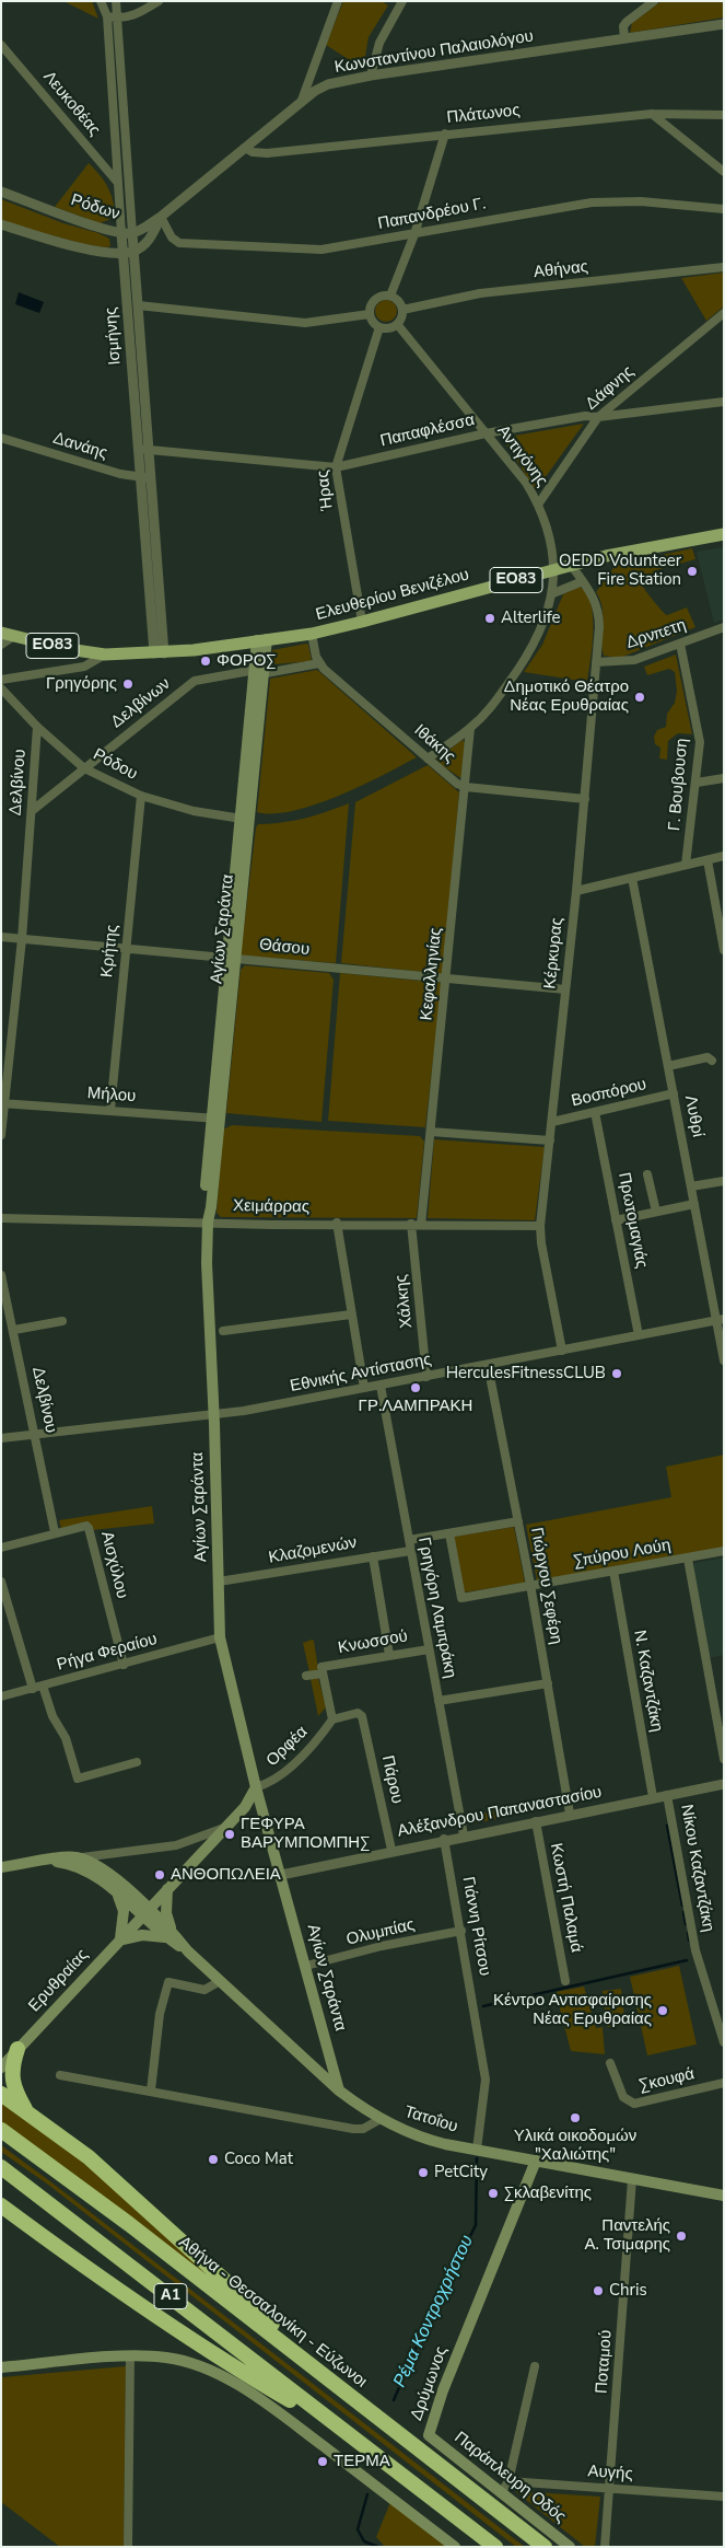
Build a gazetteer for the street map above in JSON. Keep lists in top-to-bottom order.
{
  "streets": {
    "highway": ["Α1", "Αθήνα - Θεσσαλονίκη - Εύζωνοι"],
    "main road": [
      "ΕΟ83",
      "Ελευθερίου Βενιζέλου",
      "Αγίων Σαράντα",
      "Ερυθραίας",
      "Τατοΐου",
      "Δρύμωνος",
      "Παράπλευρη Οδός"
    ],
    "street": [
      "Κωνσταντίνου Παλαιολόγου",
      "Λευκοθέας",
      "Πλάτωνος",
      "Ρόδων",
      "Παπανδρέου Γ.",
      "Αθήνας",
      "Ισμήνης",
      "Δάφνης",
      "Παπαφλέσσα",
      "Δανάης",
      "Αντιγόνης",
      "Ήρας",
      "Δρνπετη",
      "Δελβίνων",
      "Ιθάκης",
      "Ρόδου",
      "Δελβίνου",
      "Γ. Βουβουση",
      "Θάσου",
      "Κρήτης",
      "Κέρκυρας",
      "Κεφαλληνίας",
      "Βοσπόρου",
      "Μήλου",
      "Λυθρί",
      "Χειμάρρας",
      "Πρωτομαγιάς",
      "Χάλκης",
      "Εθνικής Αντίστασης",
      "Κλαζομενών",
      "Σπύρου Λούη",
      "Αισχύλου",
      "Γιώργου Σεφέρη",
      "Γρηγόρη Λαμπράκη",
      "Κνωσσού",
      "Ρήγα Φεραίου",
      "Ν. Καζαντζάκη",
      "Ορφέα",
      "Πάρου",
      "Αλέξανδρου Παπαναστασίου",
      "Νίκου Καζαντζάκη",
      "Κωστή Παλαμά",
      "Γιάννη Ρίτσου",
      "Ολυμπίας",
      "Σκουφά",
      "Ποταμού",
      "Αυγής"
    ]
  },
  "crossings": [
    ["Κωνσταντίνου Παλαιολόγου", "Πλάτωνος"],
    ["Κωνσταντίνου Παλαιολόγου", "Ρόδων"],
    ["Κωνσταντίνου Παλαιολόγου", "Παπανδρέου Γ."],
    ["Λευκοθέας", "Ισμήνης"],
    ["Ρόδων", "Παπανδρέου Γ."],
    ["Ρόδων", "Ισμήνης"],
    ["Αθήνας", "Αντιγόνης"],
    ["Αθήνας", "Ήρας"],
    ["Ισμήνης", "Παπαφλέσσα"],
    ["Ισμήνης", "Δανάης"],
    ["Ισμήνης", "ΕΟ83"],
    ["Ισμήνης", "Ελευθερίου Βενιζέλου"],
    ["Δάφνης", "Παπαφλέσσα"],
    ["Δάφνης", "Αντιγόνης"],
    ["Παπαφλέσσα", "Αντιγόνης"],
    ["Παπαφλέσσα", "Ήρας"],
    ["Αντιγόνης", "Ήρας"],
    ["Αντιγόνης", "Ελευθερίου Βενιζέλου"],
    ["Ήρας", "Ελευθερίου Βενιζέλου"],
    ["ΕΟ83", "Ελευθερίου Βενιζέλου"],
    ["Ελευθερίου Βενιζέλου", "Αγίων Σαράντα"],
    ["Ελευθερίου Βενιζέλου", "Κέρκυρας"],
    ["Δρνπετη", "Γ. Βουβουση"],
    ["Δρνπετη", "Κέρκυρας"],
    ["Δελβίνων", "Ιθάκης"],
    ["Δελβίνων", "Ρόδου"],
    ["Δελβίνων", "Δελβίνου"],
    ["Δελβίνων", "Αγίων Σαράντα"],
    ["Ιθάκης", "Κέρκυρας"],
    ["Ιθάκης", "Κεφαλληνίας"],
    ["Ρόδου", "Δελβίνου"],
    ["Ρόδου", "Αγίων Σαράντα"],
    ["Ρόδου", "Κρήτης"],
    ["Δελβίνου", "Θάσου"],
    ["Δελβίνου", "Μήλου"],
    ["Δελβίνου", "Εθνικής Αντίστασης"],
    ["Δελβίνου", "Αισχύλου"],
    ["Αγίων Σαράντα", "Θάσου"],
    ["Αγίων Σαράντα", "Μήλου"],
    ["Αγίων Σαράντα", "Χειμάρρας"],
    ["Αγίων Σαράντα", "Εθνικής Αντίστασης"],
    ["Αγίων Σαράντα", "Κλαζομενών"],
    ["Αγίων Σαράντα", "Ρήγα Φεραίου"],
    ["Αγίων Σαράντα", "Ορφέα"],
    ["Αγίων Σαράντα", "Αλέξανδρου Παπαναστασίου"],
    ["Αγίων Σαράντα", "Ολυμπίας"],
    ["Αγίων Σαράντα", "Ερυθραίας"],
    ["Αγίων Σαράντα", "Τατοΐου"],
    ["Θάσου", "Κρήτης"],
    ["Θάσου", "Κέρκυρας"],
    ["Θάσου", "Κεφαλληνίας"],
    ["Κρήτης", "Μήλου"],
    ["Κέρκυρας", "Βοσπόρου"],
    ["Κέρκυρας", "Χειμάρρας"],
    ["Κέρκυρας", "Εθνικής Αντίστασης"],
    ["Κεφαλληνίας", "Χειμάρρας"],
    ["Βοσπόρου", "Λυθρί"],
    ["Βοσπόρου", "Πρωτομαγιάς"],
    ["Λυθρί", "Εθνικής Αντίστασης"],
    ["Χειμάρρας", "Χάλκης"],
    ["Πρωτομαγιάς", "Εθνικής Αντίστασης"],
    ["Χάλκης", "Εθνικής Αντίστασης"],
    ["Εθνικής Αντίστασης", "Γιώργου Σεφέρη"],
    ["Εθνικής Αντίστασης", "Γρηγόρη Λαμπράκη"],
    ["Κλαζομενών", "Γρηγόρη Λαμπράκη"],
    ["Σπύρου Λούη", "Γιώργου Σεφέρη"],
    ["Σπύρου Λούη", "Ν. Καζαντζάκη"],
    ["Αισχύλου", "Ρήγα Φεραίου"],
    ["Γιώργου Σεφέρη", "Αλέξανδρου Παπαναστασίου"],
    ["Γρηγόρη Λαμπράκη", "Κνωσσού"],
    ["Γρηγόρη Λαμπράκη", "Αλέξανδρου Παπαναστασίου"],
    ["Ν. Καζαντζάκη", "Αλέξανδρου Παπαναστασίου"],
    ["Ορφέα", "Πάρου"],
    ["Ορφέα", "Ερυθραίας"],
    ["Πάρου", "Αλέξανδρου Παπαναστασίου"],
    ["Αλέξανδρου Παπαναστασίου", "Νίκου Καζαντζάκη"],
    ["Αλέξανδρου Παπαναστασίου", "Κωστή Παλαμά"],
    ["Αλέξανδρου Παπαναστασίου", "Γιάννη Ρίτσου"],
    ["Γιάννη Ρίτσου", "Ολυμπίας"],
    ["Γιάννη Ρίτσου", "Τατοΐου"],
    ["Ερυθραίας", "Τατοΐου"],
    ["Τατοΐου", "Ποταμού"],
    ["Τατοΐου", "Δρύμωνος"],
    ["Ποταμού", "Αυγής"],
    ["Δρύμωνος", "Παράπλευρη Οδός"]
  ],
  "water": ["Ρέμα Κοντροχρήστου"],
  "places": [
    "OEDD Volunteer Fire Station",
    "Alterlife",
    "ΦΟΡΟΣ",
    "Γρηγόρης",
    "Δημοτικό Θέατρο Νέας Ερυθραίας",
    "HerculesFitnessCLUB",
    "ΓΡ.ΛΑΜΠΡΑΚΗ",
    "ΓΕΦΥΡΑ ΒΑΡΥΜΠΟΜΠΗΣ",
    "ΑΝΘΟΠΩΛΕΙΑ",
    "Κέντρο Αντισφαίρισης Νέας Ερυθραίας",
    "Υλικά οικοδομών \"Χαλιώτης\"",
    "Coco Mat",
    "PetCity",
    "Σκλαβενίτης",
    "Παντελής Α. Τσιμαρης",
    "Chris",
    "ΤΕΡΜΑ"
  ]
}
